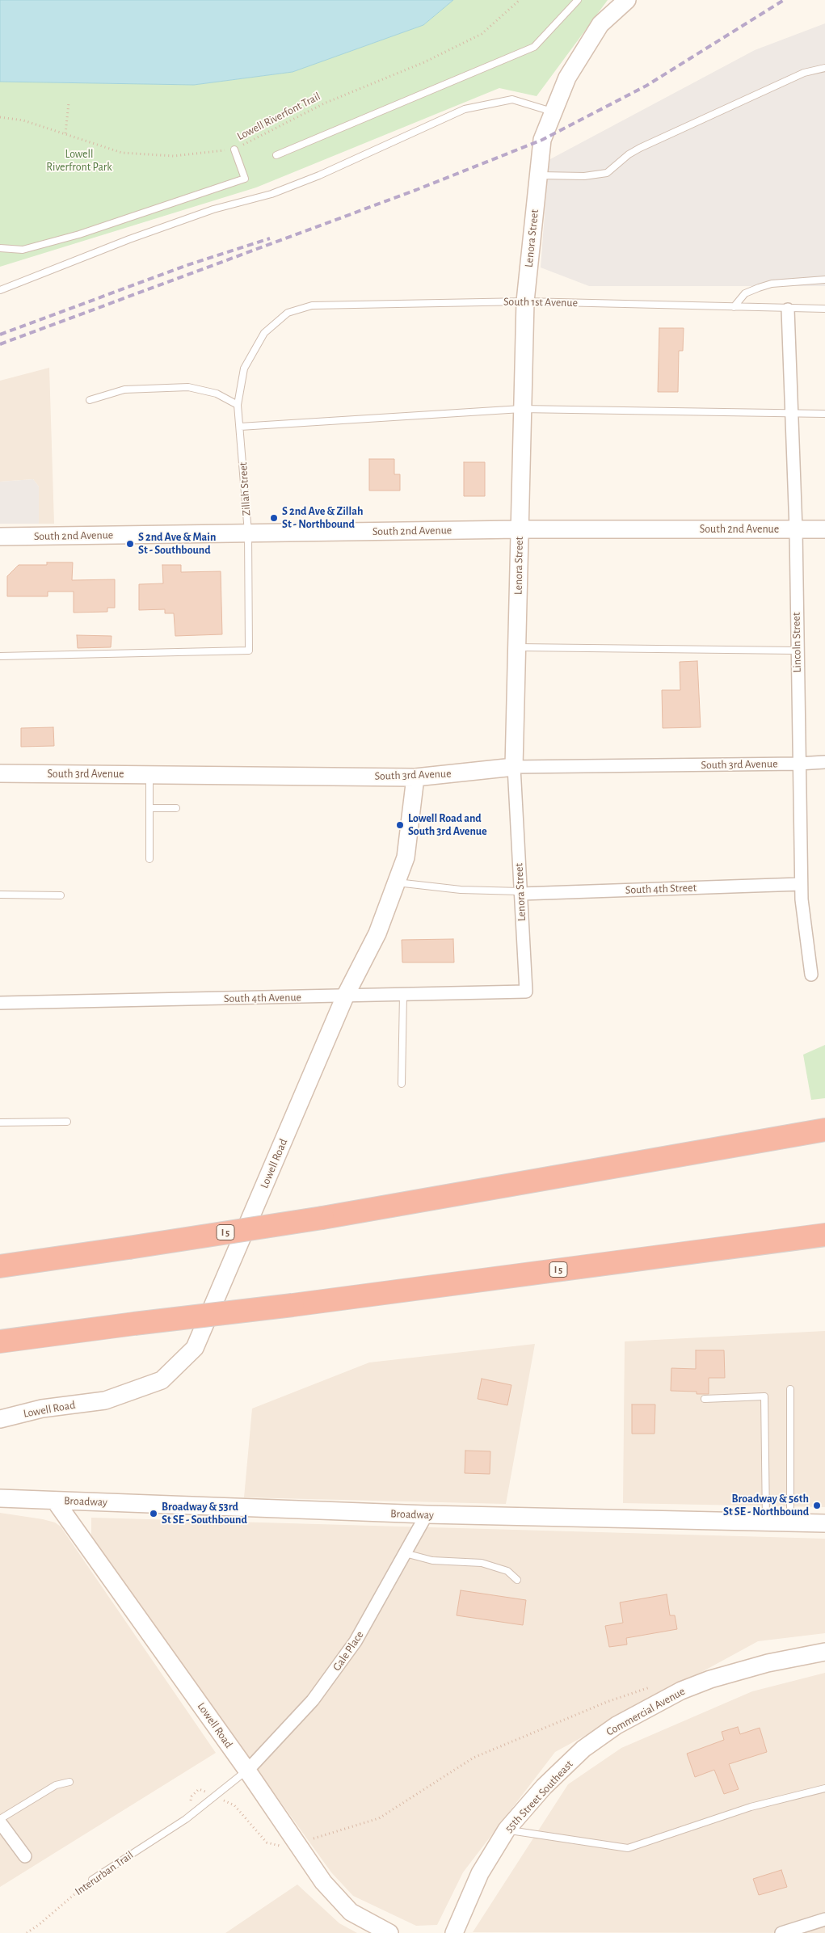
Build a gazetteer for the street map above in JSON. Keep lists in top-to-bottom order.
{
  "streets": {
    "highway": ["I 5"],
    "street": [
      "Lenora Street",
      "South 2nd Avenue",
      "Lincoln Street",
      "South 3rd Avenue",
      "South 4th Street",
      "South 4th Avenue",
      "Lowell Road",
      "Broadway",
      "Gale Place",
      "Commercial Avenue",
      "55th Street Southeast"
    ],
    "lane": ["South 1st Avenue", "Zillah Street", "Interurban Trail"],
    "path": ["Lowell Riverfont Trail"]
  },
  "crossings": [
    ["Lenora Street", "South 1st Avenue"],
    ["Lenora Street", "South 2nd Avenue"],
    ["Lenora Street", "South 3rd Avenue"],
    ["Lenora Street", "South 4th Street"],
    ["Lenora Street", "South 4th Avenue"],
    ["South 1st Avenue", "Zillah Street"],
    ["South 1st Avenue", "Lincoln Street"],
    ["Zillah Street", "South 2nd Avenue"],
    ["South 2nd Avenue", "Lincoln Street"],
    ["Lincoln Street", "South 3rd Avenue"],
    ["Lincoln Street", "South 4th Street"],
    ["South 3rd Avenue", "Lowell Road"],
    ["South 4th Avenue", "Lowell Road"],
    ["Lowell Road", "Broadway"],
    ["Lowell Road", "Gale Place"],
    ["Lowell Road", "Interurban Trail"],
    ["Broadway", "Gale Place"],
    ["Gale Place", "Interurban Trail"],
    ["Commercial Avenue", "55th Street Southeast"]
  ],
  "parks": ["Lowell Riverfront Park"],
  "places": [
    "S 2nd Ave & Zillah St - Northbound",
    "S 2nd Ave & Main St - Southbound",
    "Lowell Road and South 3rd Avenue",
    "Broadway & 56th St SE - Northbound",
    "Broadway & 53rd St SE - Southbound"
  ]
}
